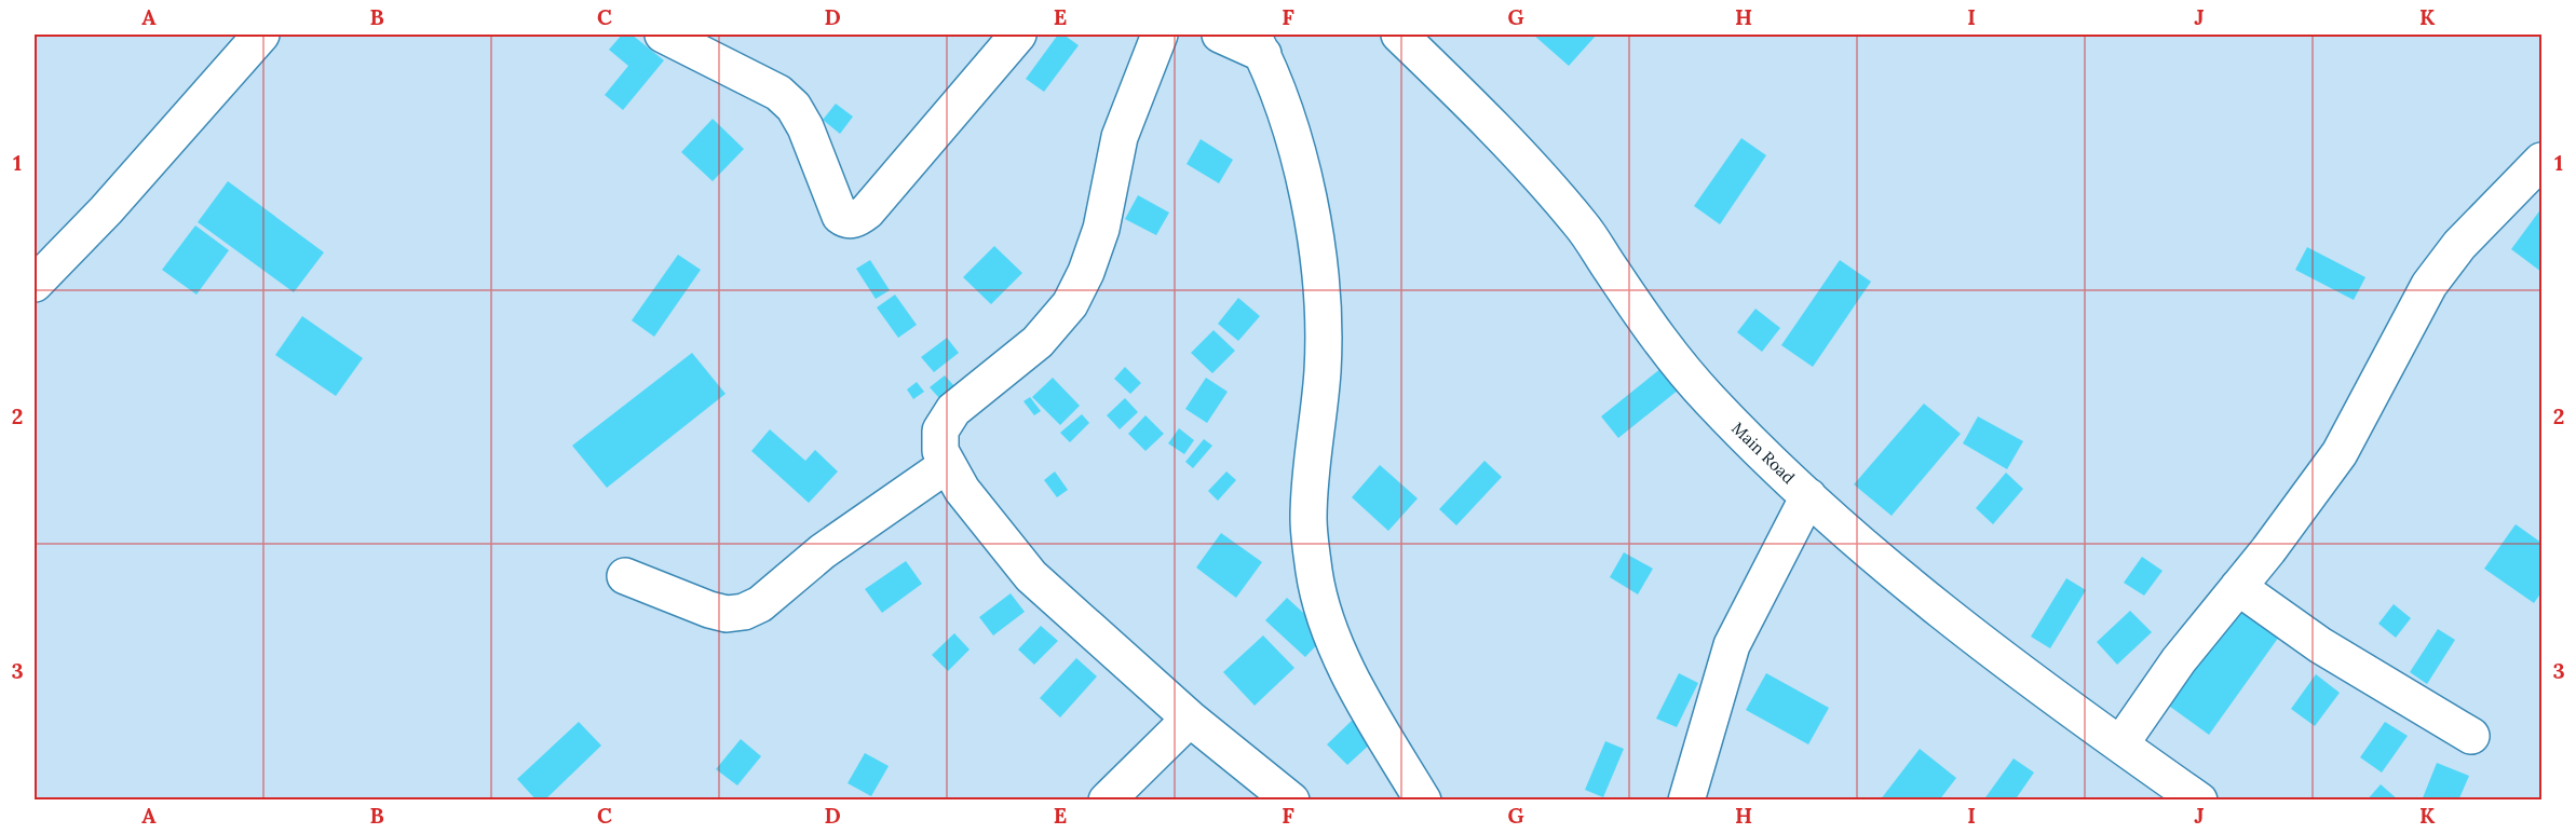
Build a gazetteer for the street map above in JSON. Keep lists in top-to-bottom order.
{
  "streets": {
    "street": ["Main Road"]
  },
  "grid": {
    "columns": [
      "A",
      "B",
      "C",
      "D",
      "E",
      "F",
      "G",
      "H",
      "I",
      "J",
      "K"
    ],
    "rows": ["1", "2", "3"]
  }
}
